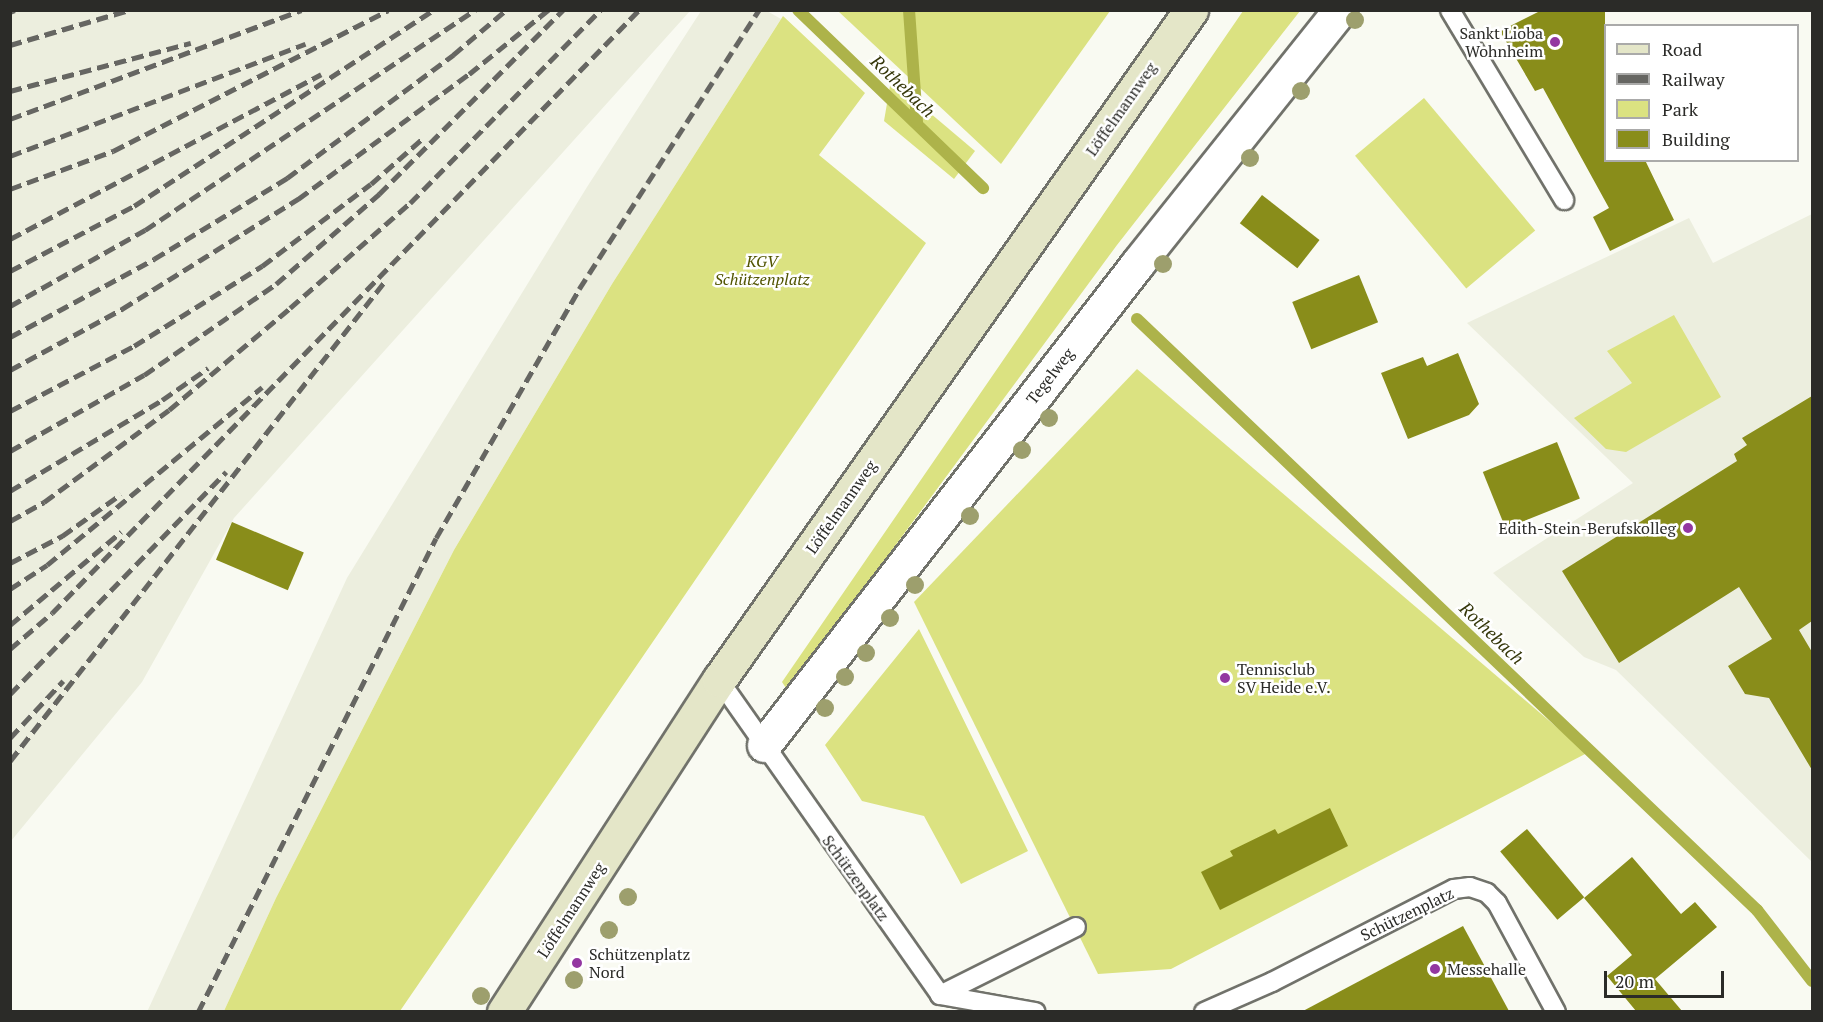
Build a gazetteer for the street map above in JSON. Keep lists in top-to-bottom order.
{
  "streets": {
    "street": ["Löffelmannweg", "Tegelweg"],
    "lane": ["Schützenplatz"]
  },
  "crossings": [
    ["Löffelmannweg", "Schützenplatz"],
    ["Tegelweg", "Schützenplatz"]
  ],
  "water": ["Rothebach"],
  "parks": ["KGV Schützenplatz"],
  "places": [
    "Sankt Lioba Wohnheim",
    "Edith-Stein-Berufskolleg",
    "Tennisclub SV Heide e.V.",
    "Schützenplatz Nord",
    "Messehalle"
  ],
  "legend": [
    "Road",
    "Railway",
    "Park",
    "Building"
  ],
  "scale_bar": "20 m"
}
